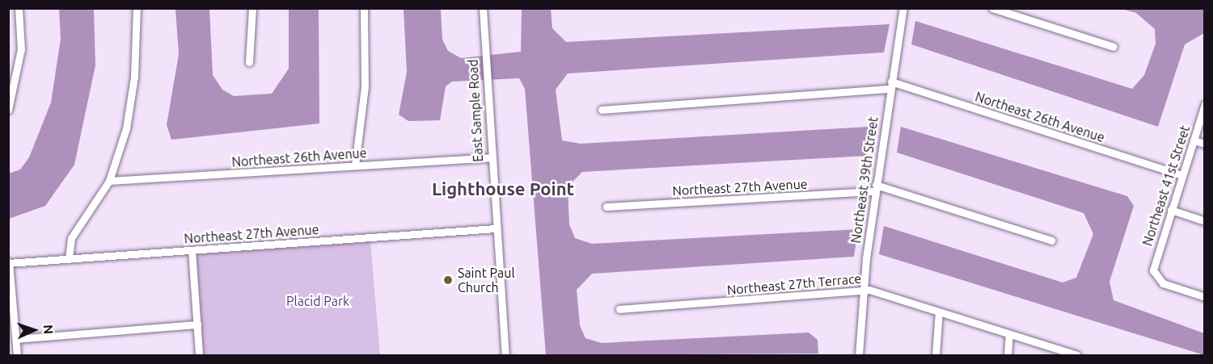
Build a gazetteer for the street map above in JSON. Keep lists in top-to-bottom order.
{
  "streets": {
    "street": [
      "East Sample Road",
      "Northeast 26th Avenue",
      "Northeast 39th Street",
      "Northeast 41st Street",
      "Northeast 27th Avenue",
      "Northeast 27th Terrace"
    ]
  },
  "crossings": [
    ["East Sample Road", "Northeast 26th Avenue"],
    ["East Sample Road", "Northeast 27th Avenue"],
    ["Northeast 26th Avenue", "Northeast 39th Street"],
    ["Northeast 26th Avenue", "Northeast 41st Street"],
    ["Northeast 39th Street", "Northeast 27th Avenue"],
    ["Northeast 39th Street", "Northeast 27th Terrace"]
  ],
  "districts": ["Lighthouse Point"],
  "parks": ["Placid Park"],
  "places": ["Saint Paul Church"],
  "north": "right"
}
